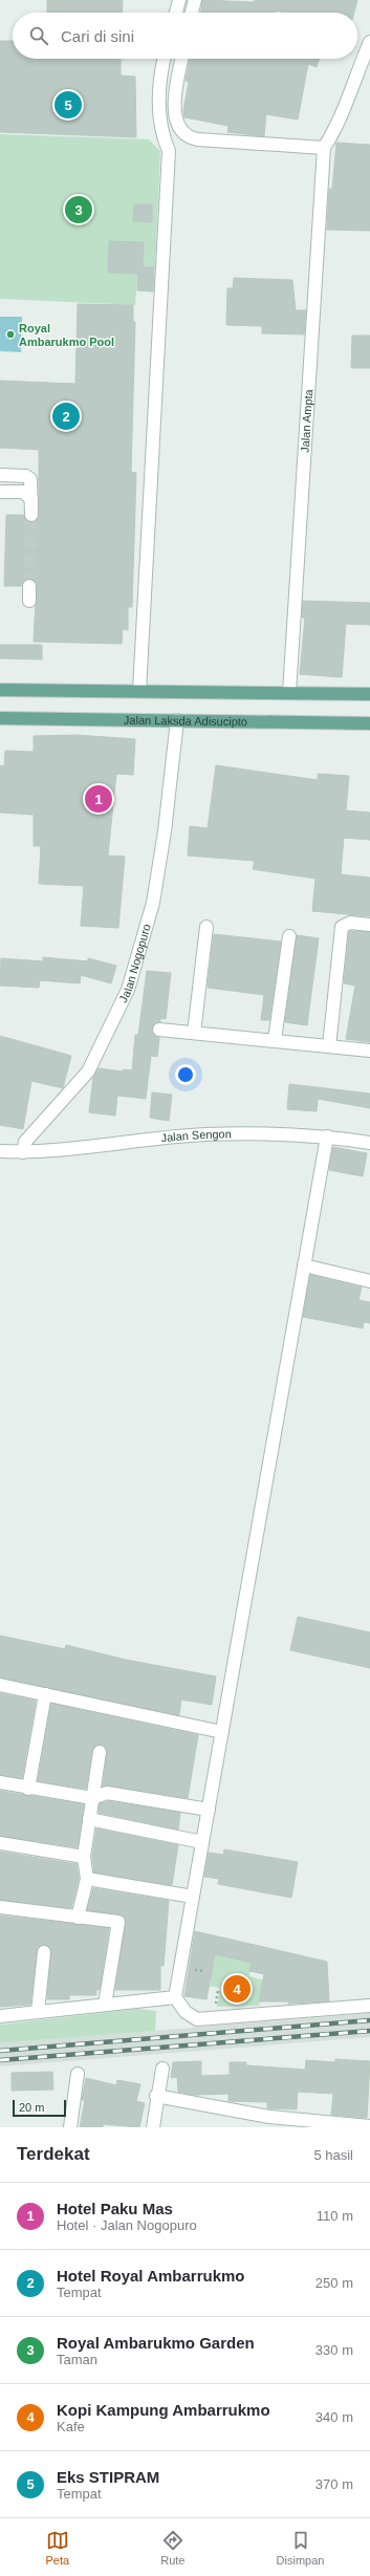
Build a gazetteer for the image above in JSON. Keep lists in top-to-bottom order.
{
  "streets": {
    "main road": ["Jalan Laksda Adisucipto"],
    "street": ["Jalan Ampta", "Jalan Nogopuro", "Jalan Sengon"]
  },
  "crossings": [
    ["Jalan Laksda Adisucipto", "Jalan Nogopuro"],
    ["Jalan Nogopuro", "Jalan Sengon"]
  ],
  "places": ["Royal Ambarukmo Pool"],
  "scale_bar": "20 m",
  "page": {
    "search": "Cari di sini",
    "pins": [
      "5",
      "3",
      "2",
      "1",
      "4"
    ],
    "scale": "20 m",
    "heading": ["Terdekat", "5 hasil"],
    "list": [
      {
        "mark": "1",
        "name": "Hotel Paku Mas",
        "note": "Hotel · Jalan Nogopuro",
        "value": "110 m"
      },
      {
        "mark": "2",
        "name": "Hotel Royal Ambarrukmo",
        "note": "Tempat",
        "value": "250 m"
      },
      {
        "mark": "3",
        "name": "Royal Ambarukmo Garden",
        "note": "Taman",
        "value": "330 m"
      },
      {
        "mark": "4",
        "name": "Kopi Kampung Ambarrukmo",
        "note": "Kafe",
        "value": "340 m"
      },
      {
        "mark": "5",
        "name": "Eks STIPRAM",
        "note": "Tempat",
        "value": "370 m"
      }
    ],
    "nav": ["Peta", "Rute", "Disimpan"]
  }
}
